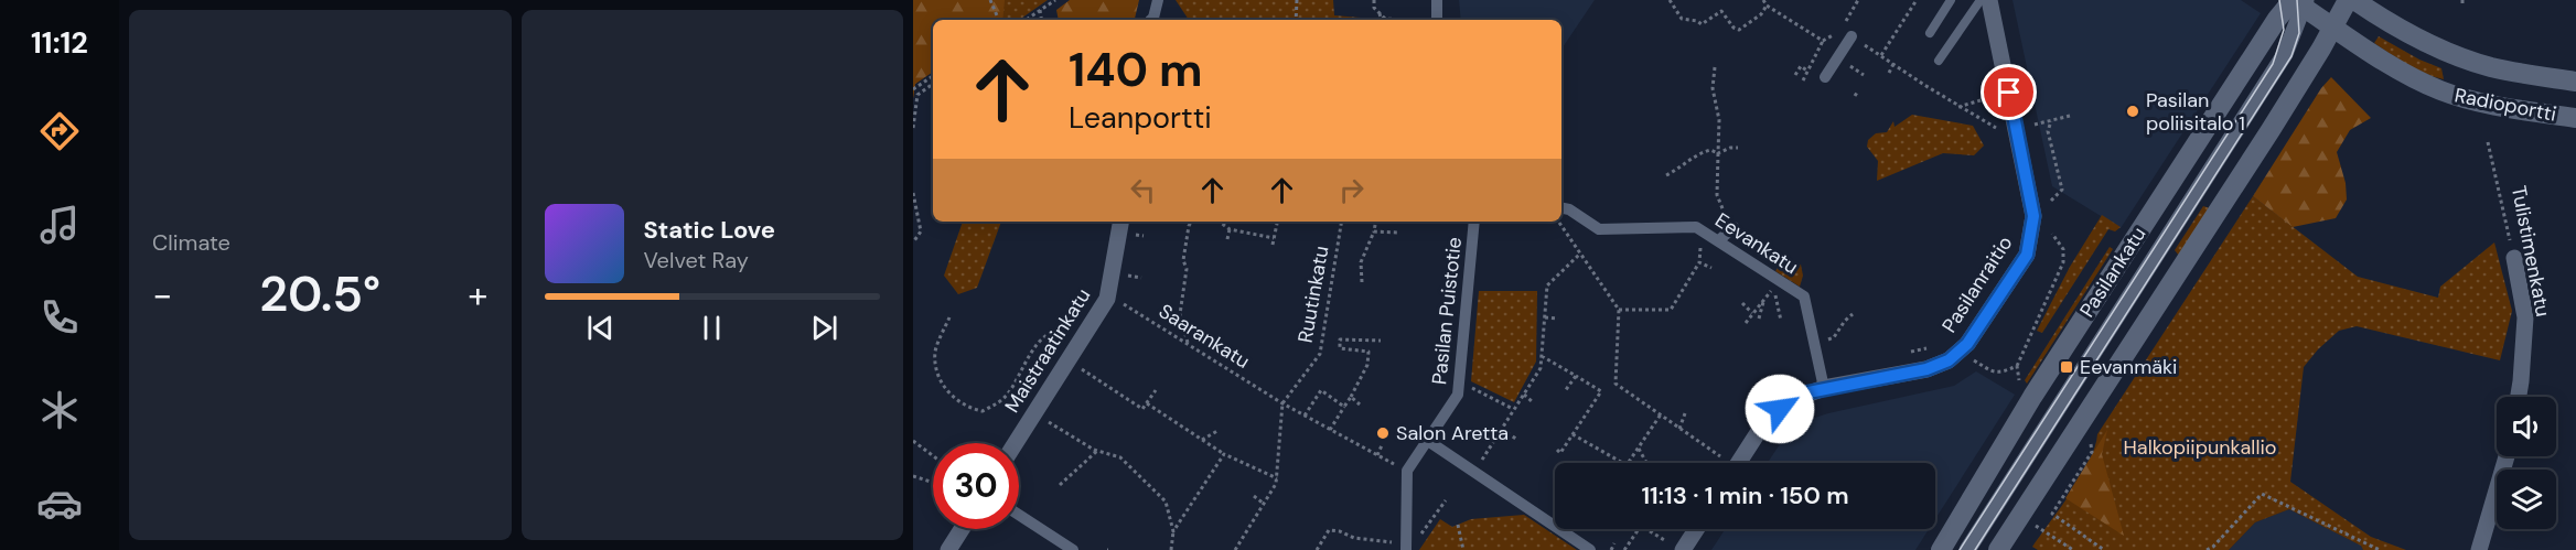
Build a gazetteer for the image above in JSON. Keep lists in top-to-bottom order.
{
  "streets": {
    "street": [
      "Radioportti",
      "Eevankatu",
      "Tulistimenkatu",
      "Pasilankatu",
      "Pasilanraitio",
      "Pasilan Puistotie",
      "Maistraatinkatu"
    ],
    "path": ["Ruutinkatu", "Saarankatu"]
  },
  "crossings": [
    ["Radioportti", "Pasilankatu"],
    ["Eevankatu", "Pasilanraitio"],
    ["Ruutinkatu", "Saarankatu"],
    ["Saarankatu", "Maistraatinkatu"]
  ],
  "parks": ["Halkopiipunkallio"],
  "places": {
    "other": ["Pasilan poliisitalo 1", "Salon Aretta"],
    "transit": ["Eevanmäki"]
  },
  "page": {
    "tabs": "11:12",
    "tile": "Climate",
    "turn": ["140 m", "Leanportti"],
    "song": ["Static Love", "Velvet Ray"],
    "heat": ["−", "20.5°", "+"],
    "limit": "30",
    "trip": "11:13 · 1 min · 150 m"
  }
}
